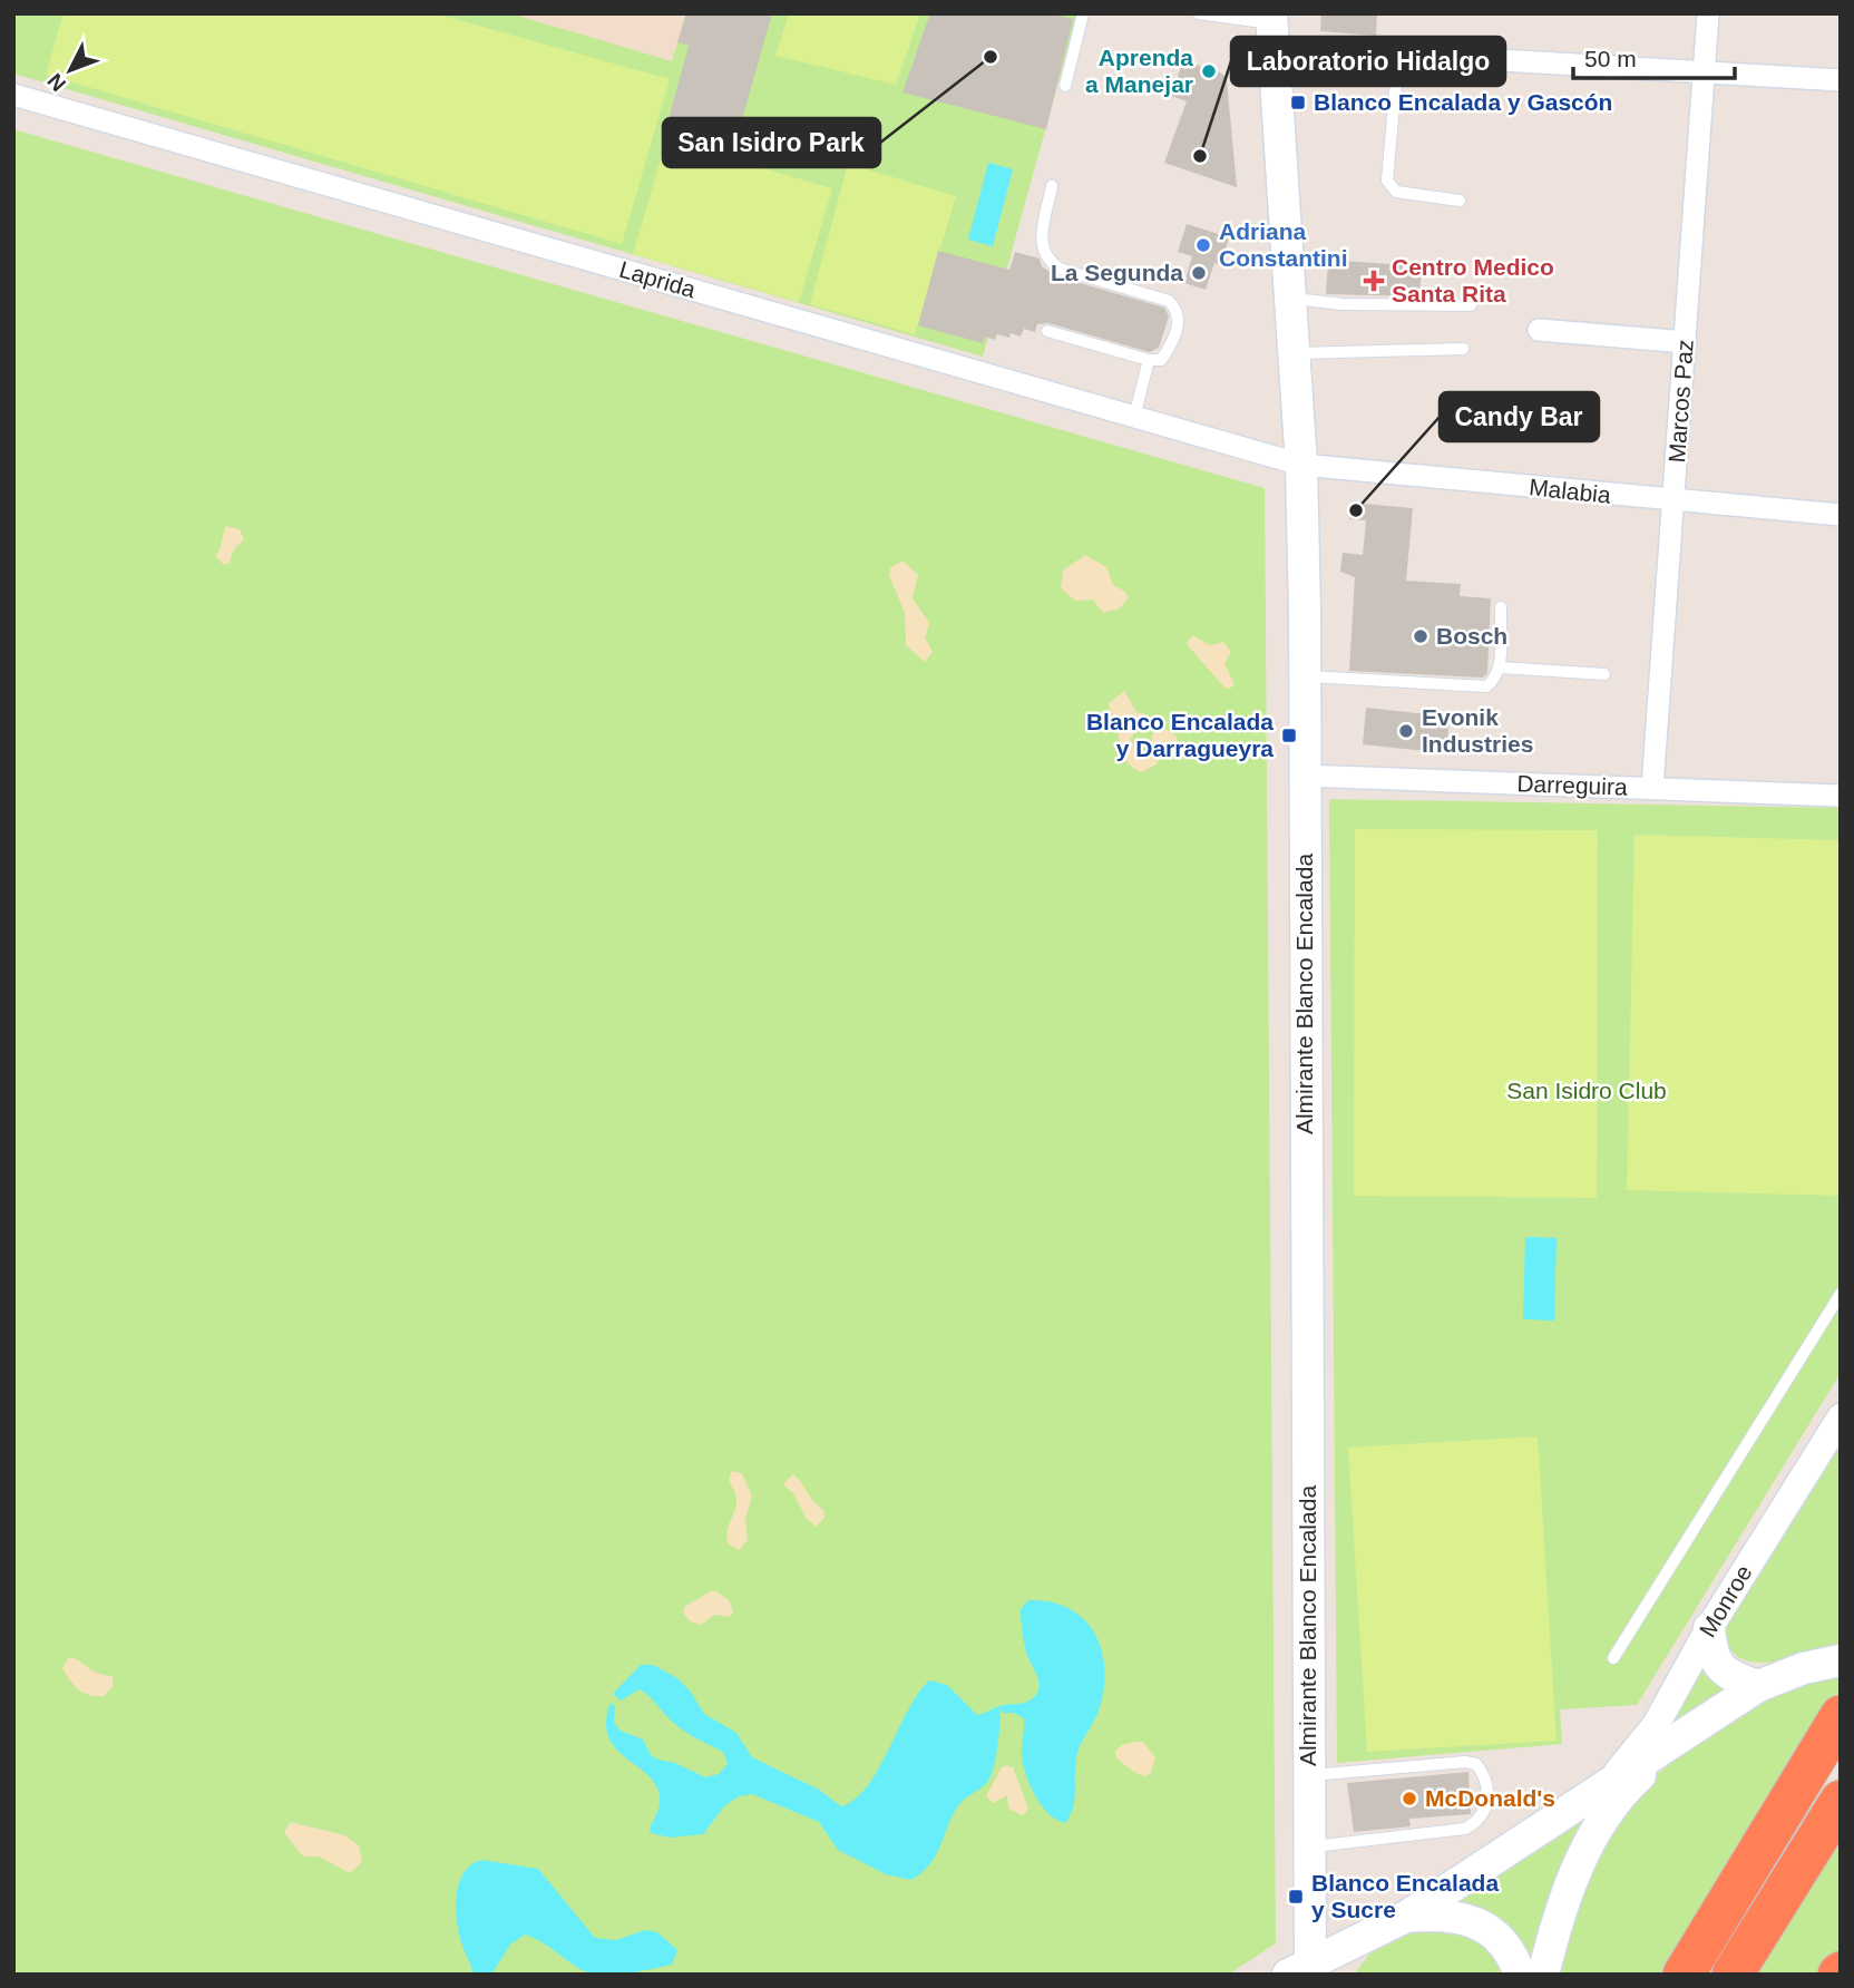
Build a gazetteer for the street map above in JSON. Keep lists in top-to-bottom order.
{
  "streets": {
    "main road": ["Almirante Blanco Encalada"],
    "street": [
      "Laprida",
      "Marcos Paz",
      "Malabia",
      "Darreguira",
      "Monroe"
    ]
  },
  "crossings": [
    ["Laprida", "Malabia"],
    ["Laprida", "Almirante Blanco Encalada"],
    ["Marcos Paz", "Malabia"],
    ["Marcos Paz", "Darreguira"],
    ["Malabia", "Almirante Blanco Encalada"],
    ["Darreguira", "Almirante Blanco Encalada"]
  ],
  "parks": ["San Isidro Club"],
  "places": {
    "other": [
      "San Isidro Park",
      "Aprenda a Manejar",
      "Laboratorio Hidalgo",
      "Adriana Constantini",
      "La Segunda",
      "Candy Bar",
      "Bosch",
      "Evonik Industries",
      "McDonald's"
    ],
    "transit": ["Blanco Encalada y Gascón", "Blanco Encalada y Darragueyra", "Blanco Encalada y Sucre"],
    "health": ["Centro Medico Santa Rita"]
  },
  "scale_bar": "50 m",
  "north": "bottom left"
}
